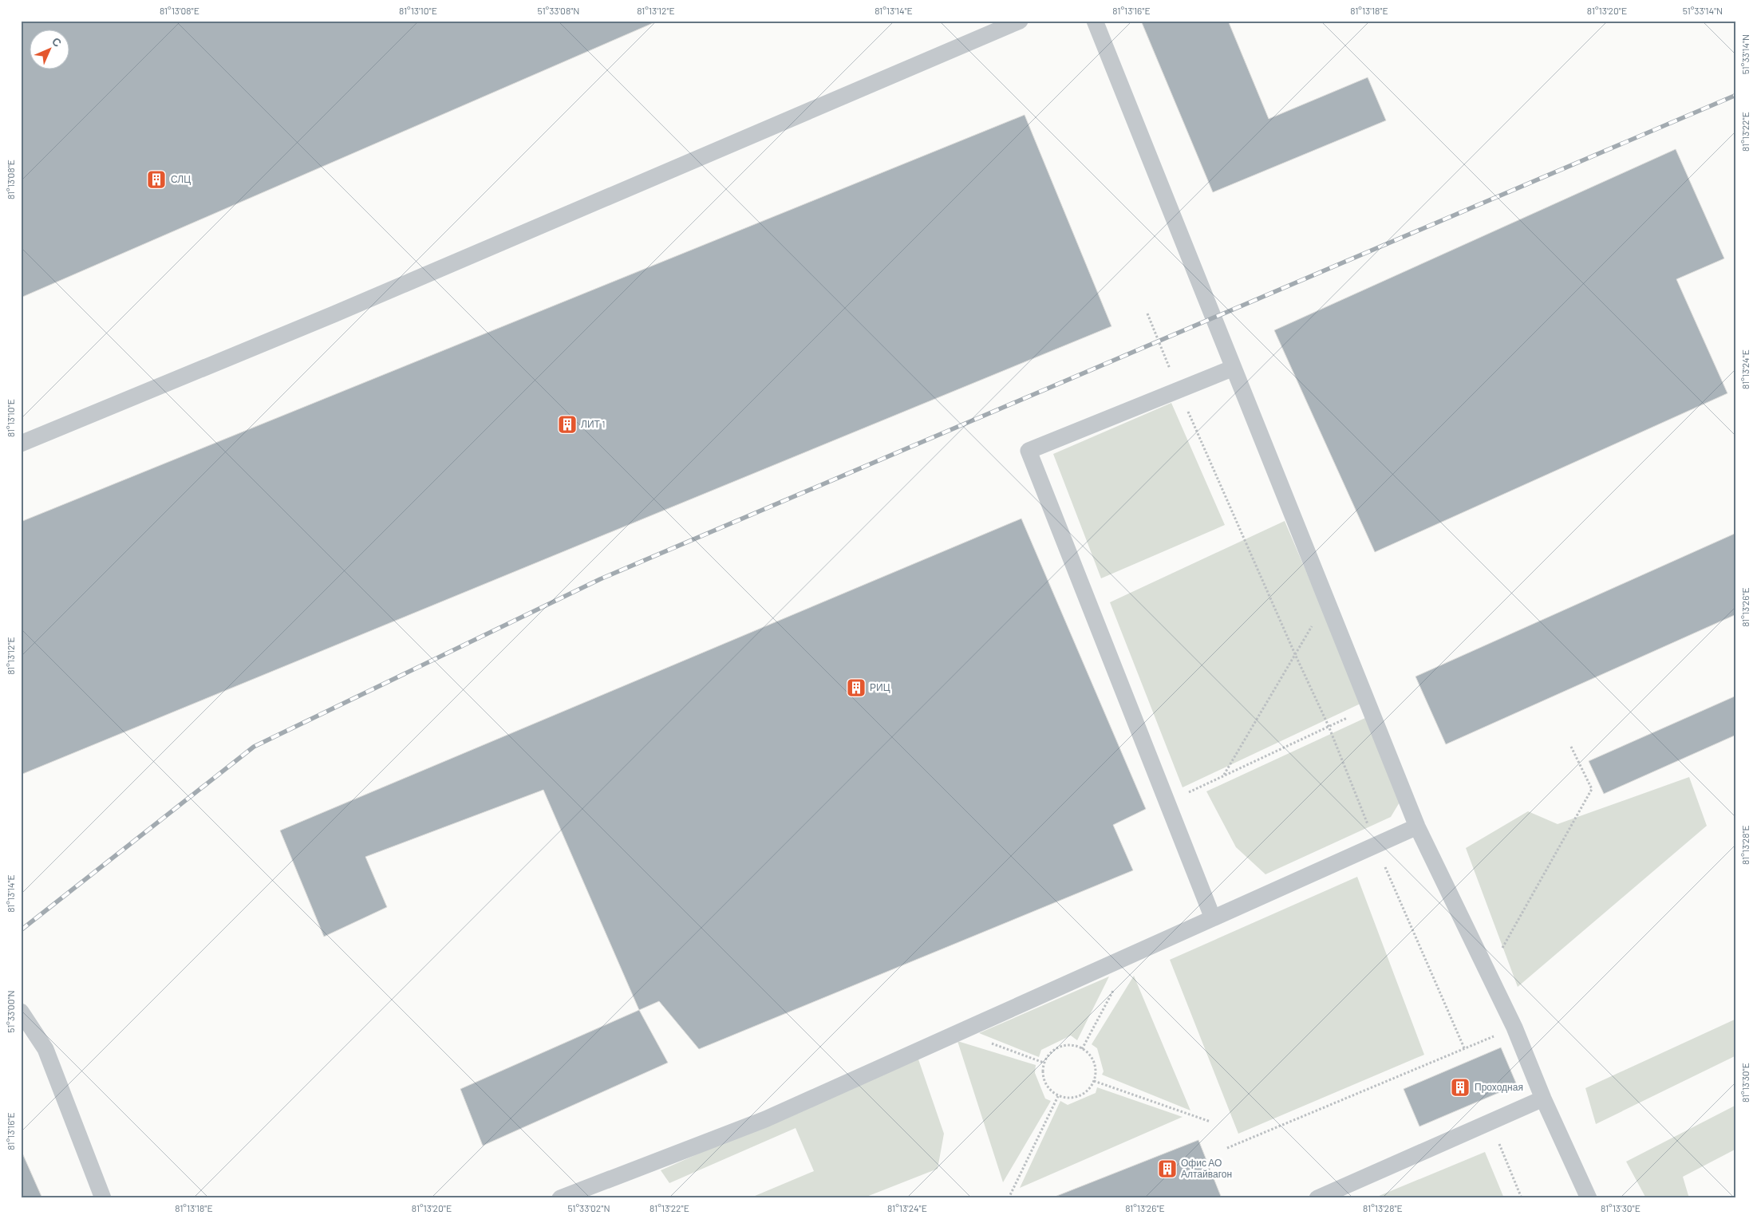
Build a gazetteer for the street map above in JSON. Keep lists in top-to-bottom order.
{
  "places": {
    "building": [
      "СЛЦ",
      "ЛИТ 1",
      "РИЦ",
      "Проходная",
      "Офис АО Алтайвагон"
    ]
  },
  "north": "top right",
  "coordinates": [
    "81°13'08\"E",
    "81°13'10\"E",
    "51°33'08\"N",
    "81°13'12\"E",
    "81°13'14\"E",
    "81°13'16\"E",
    "81°13'18\"E",
    "81°13'20\"E",
    "51°33'14\"N",
    "81°13'22\"E",
    "81°13'24\"E",
    "81°13'26\"E",
    "81°13'28\"E",
    "51°33'00\"N",
    "81°13'30\"E",
    "51°33'02\"N"
  ]
}
